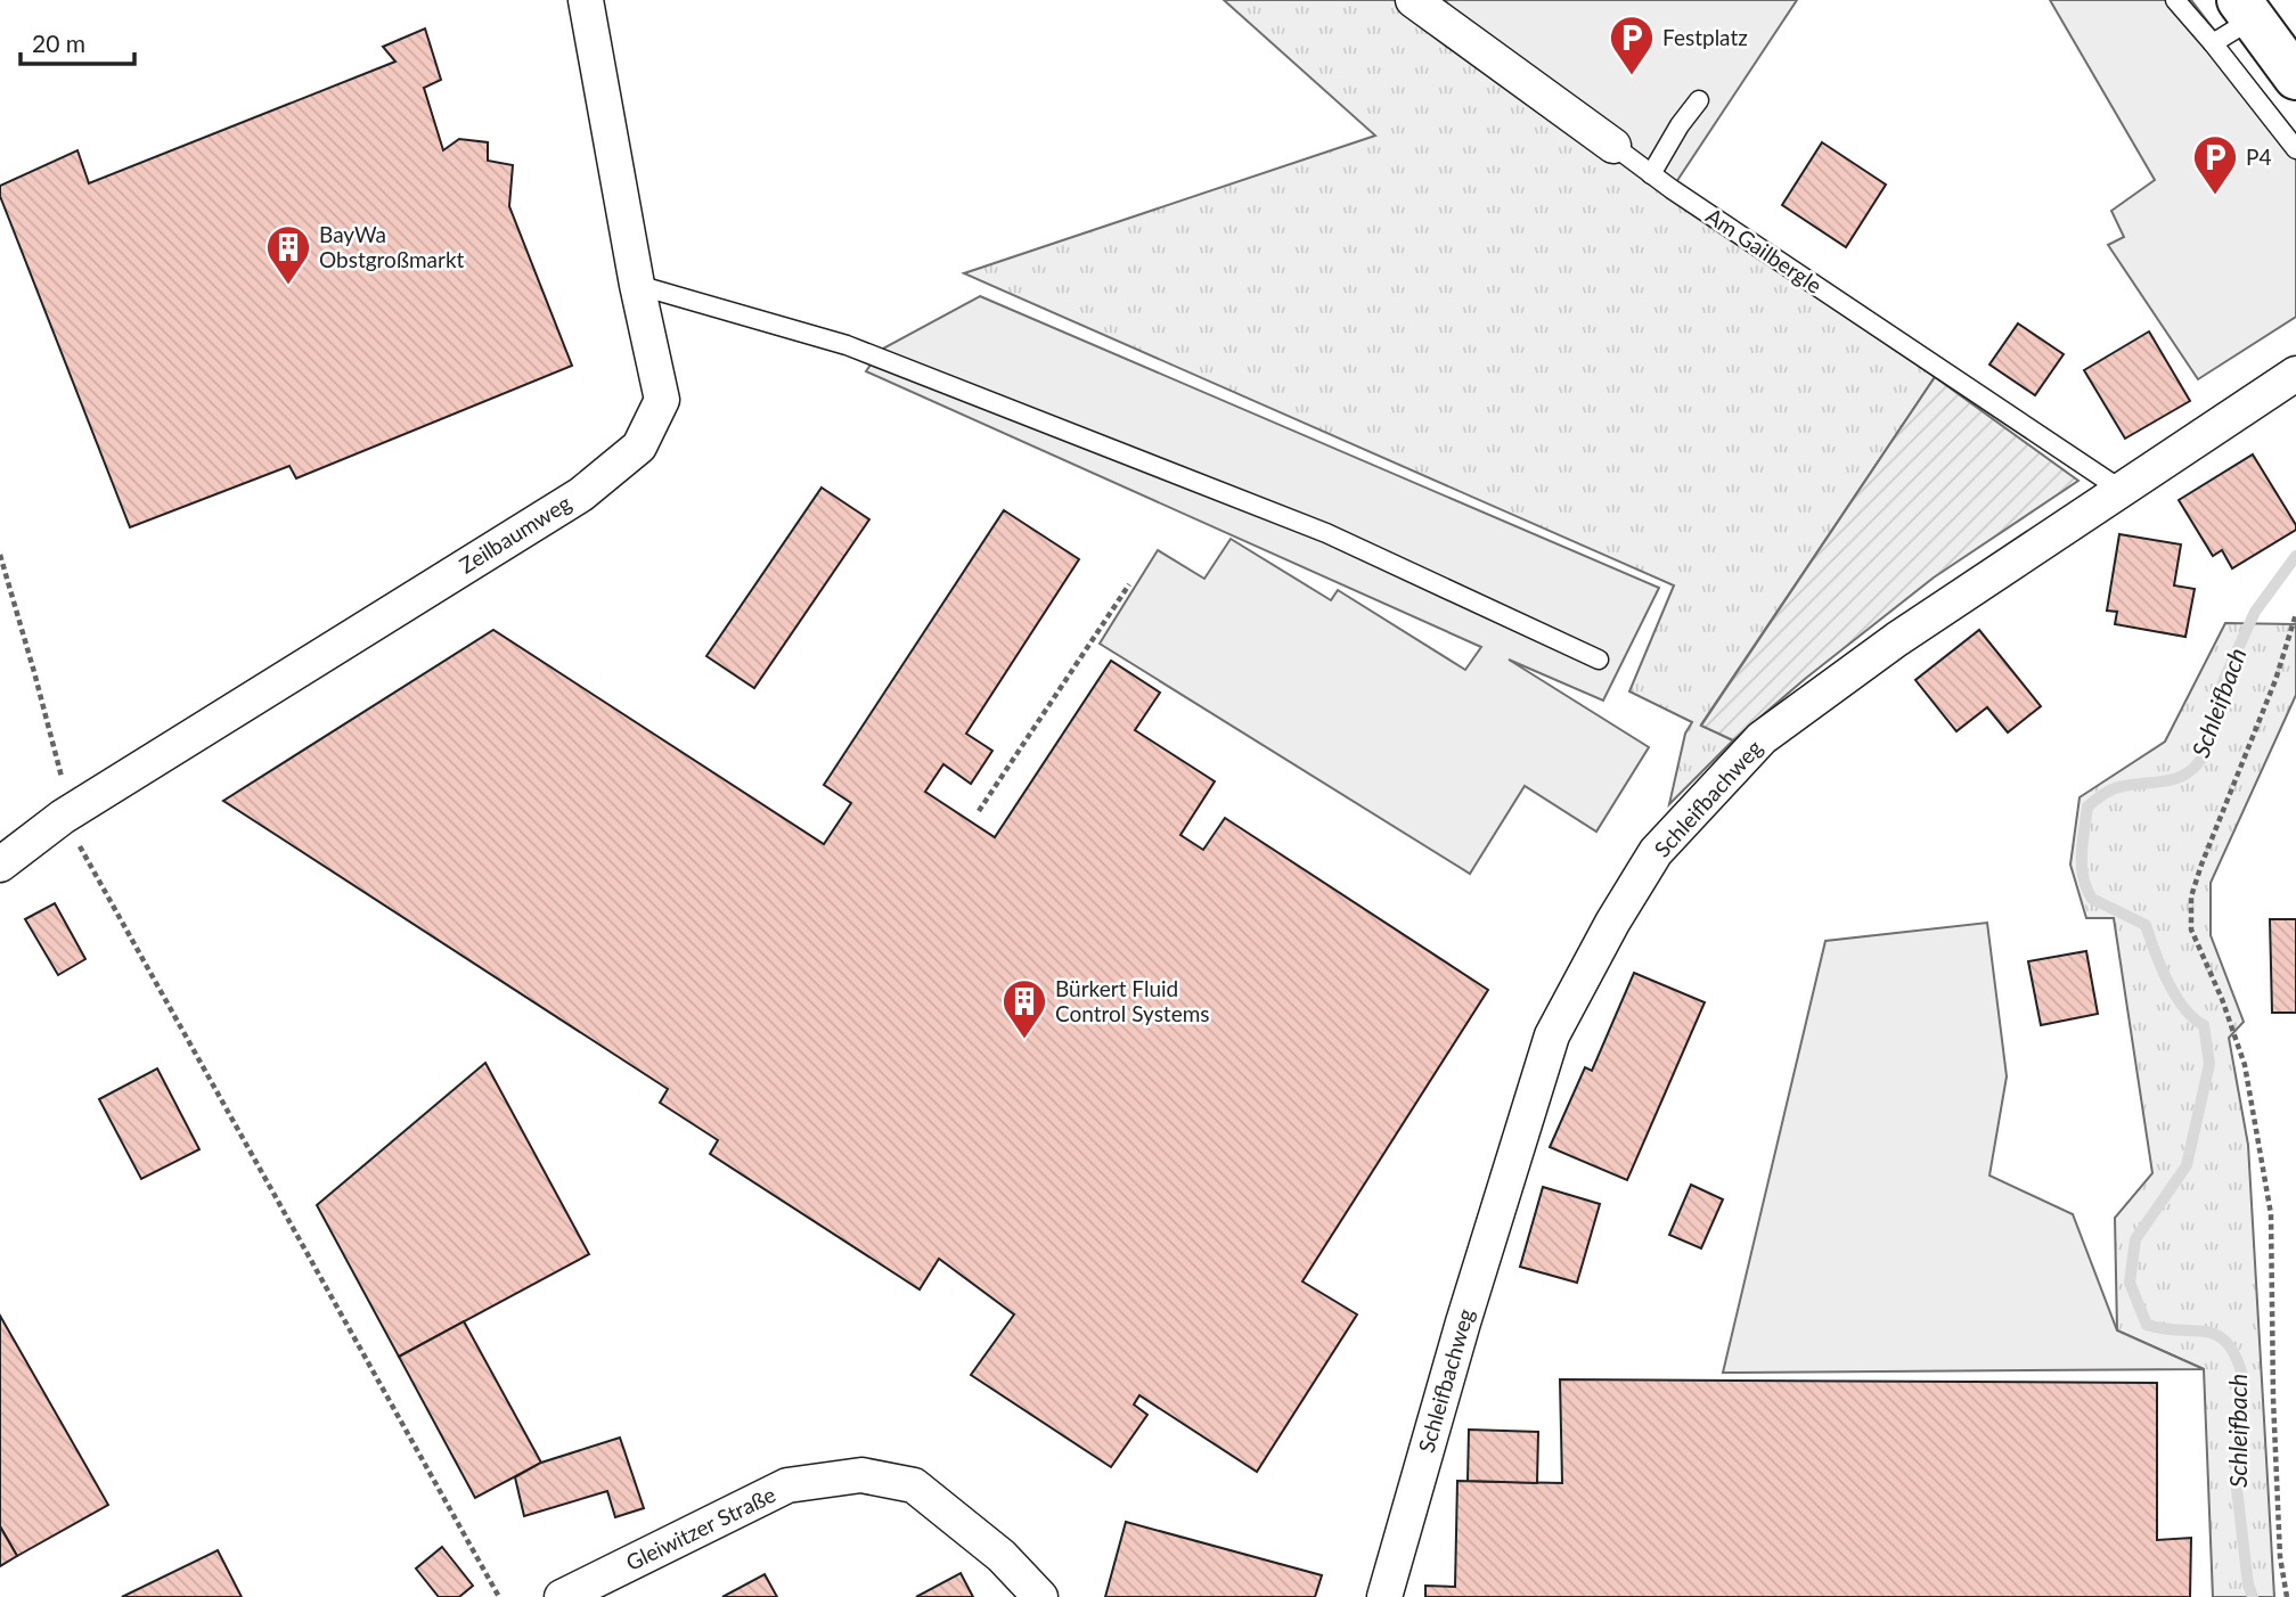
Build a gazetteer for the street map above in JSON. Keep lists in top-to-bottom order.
{
  "streets": {
    "street": [
      "Am Gailbergle",
      "Zeilbaumweg",
      "Schleifbachweg",
      "Gleiwitzer Straße"
    ]
  },
  "crossings": [
    ["Am Gailbergle", "Schleifbachweg"]
  ],
  "water": ["Schleifbach"],
  "places": {
    "parking": ["Festplatz", "P4"],
    "building": ["BayWa Obstgroßmarkt", "Bürkert Fluid Control Systems"]
  },
  "scale_bar": "20 m"
}
